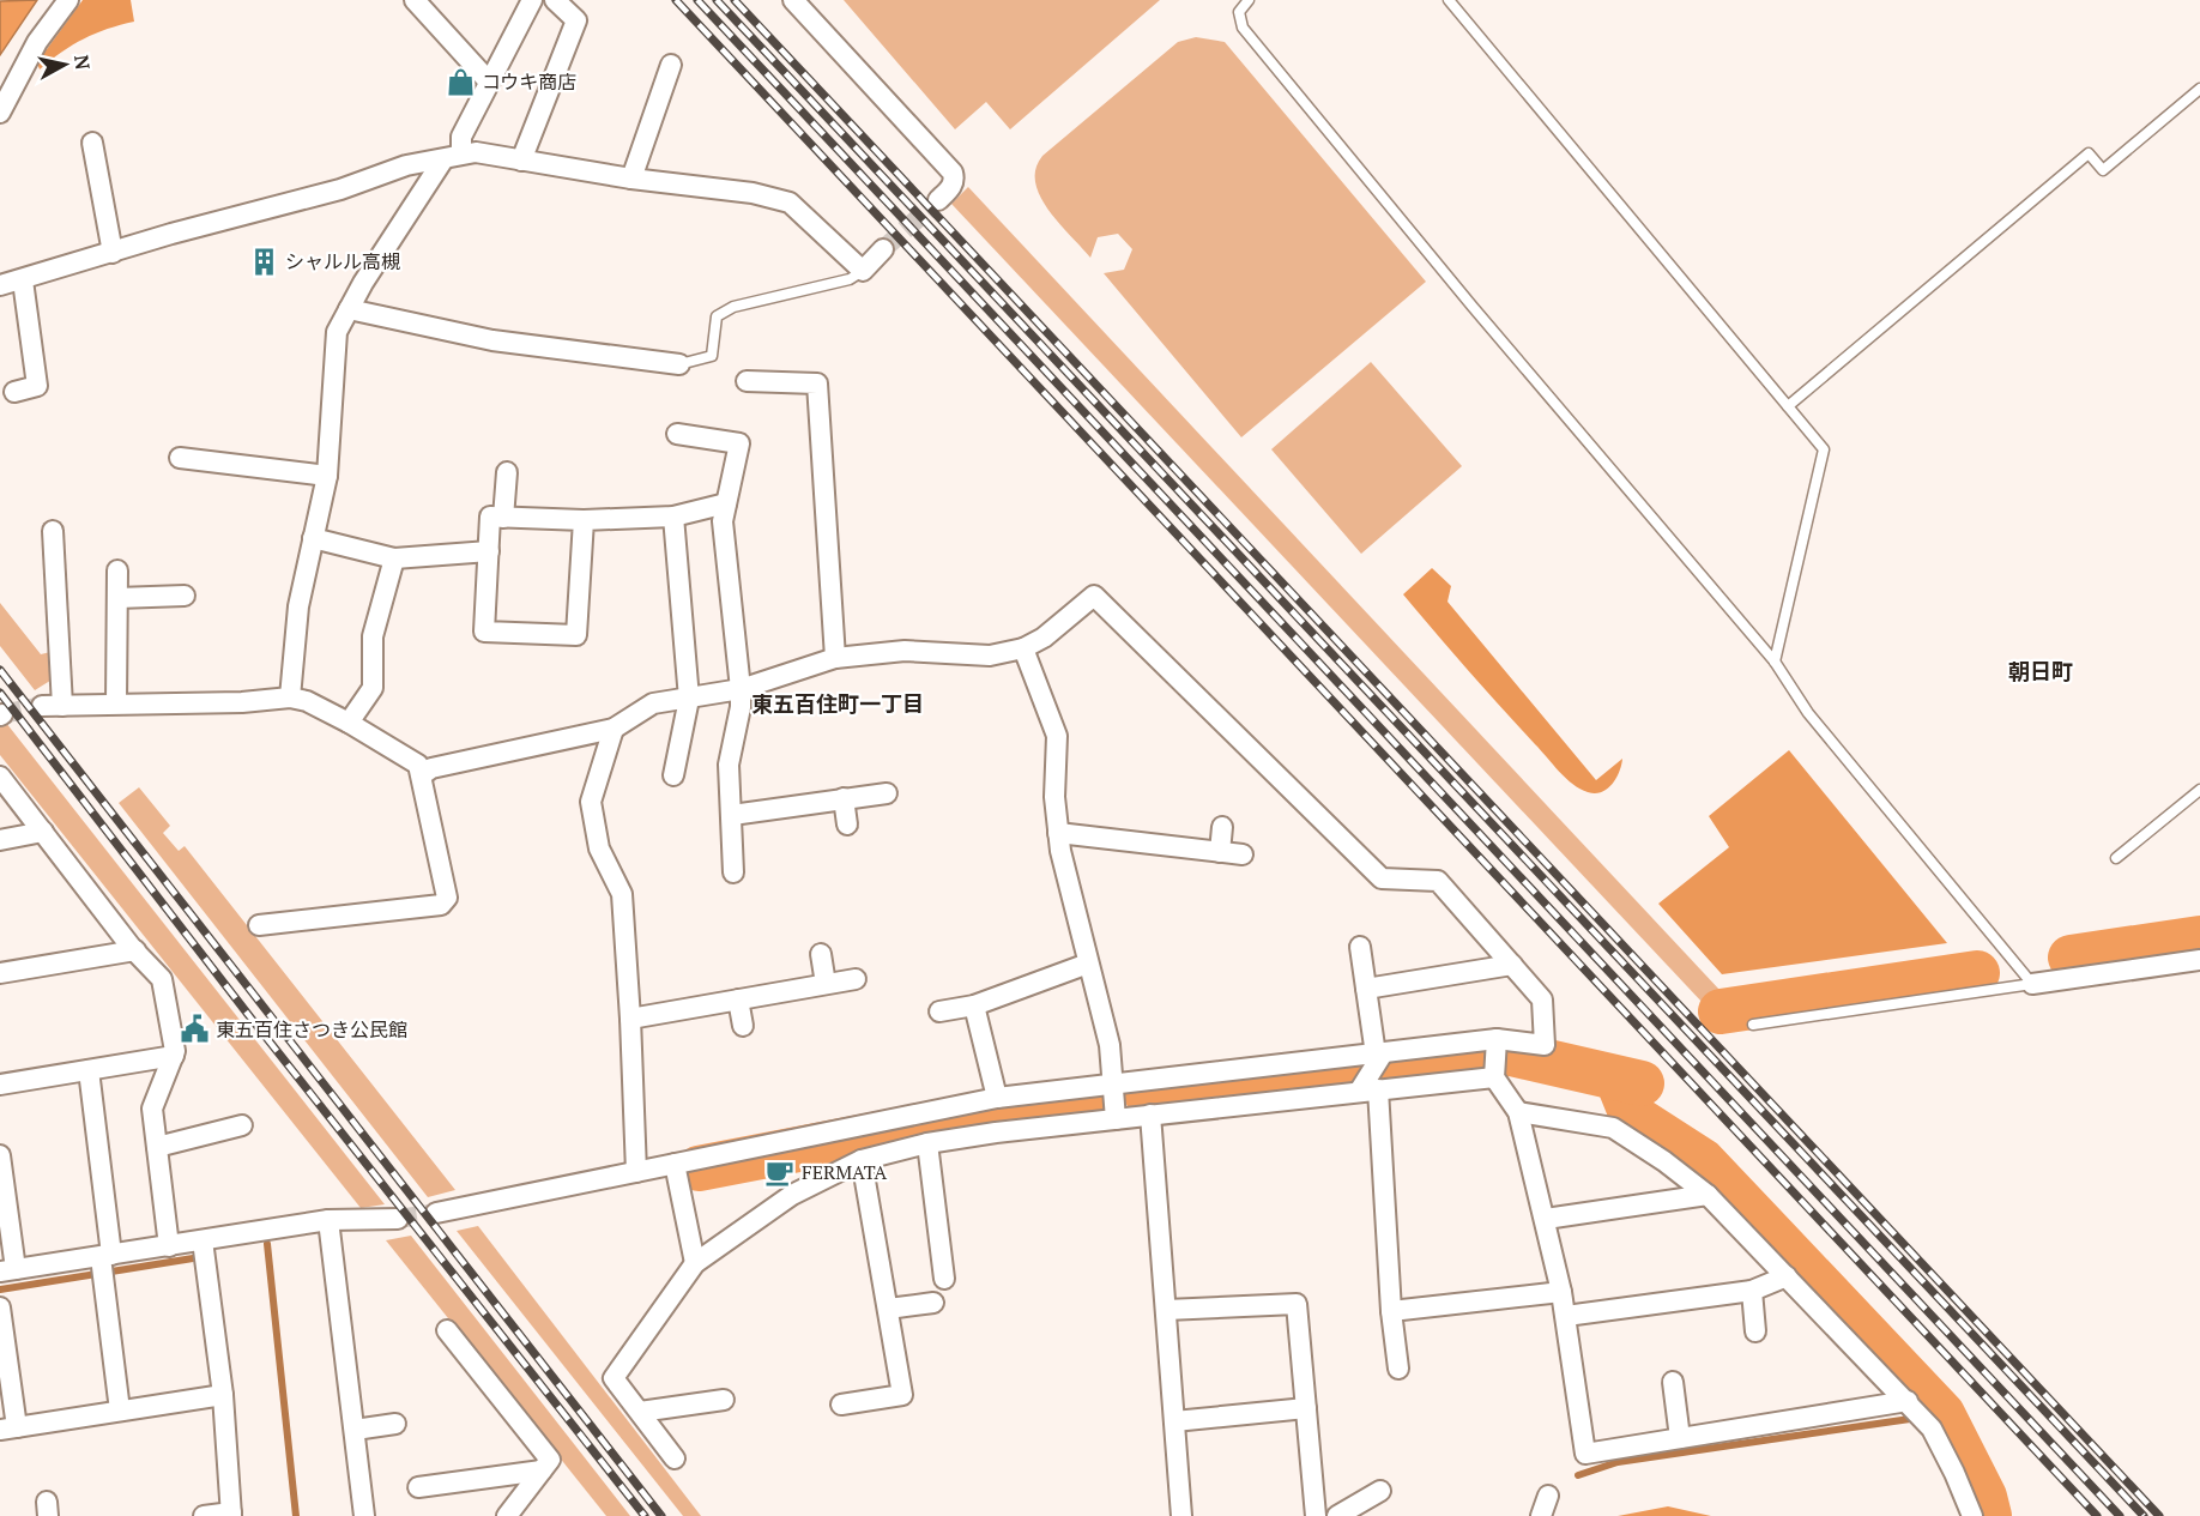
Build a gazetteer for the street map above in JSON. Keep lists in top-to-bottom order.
{
  "districts": ["朝日町", "東五百住町一丁目"],
  "places": {
    "shop": ["コウキ商店"],
    "building": ["シャルル高槻"],
    "public building": ["東五百住さつき公民館"],
    "cafe": ["FERMATA"]
  },
  "north": "right"
}
